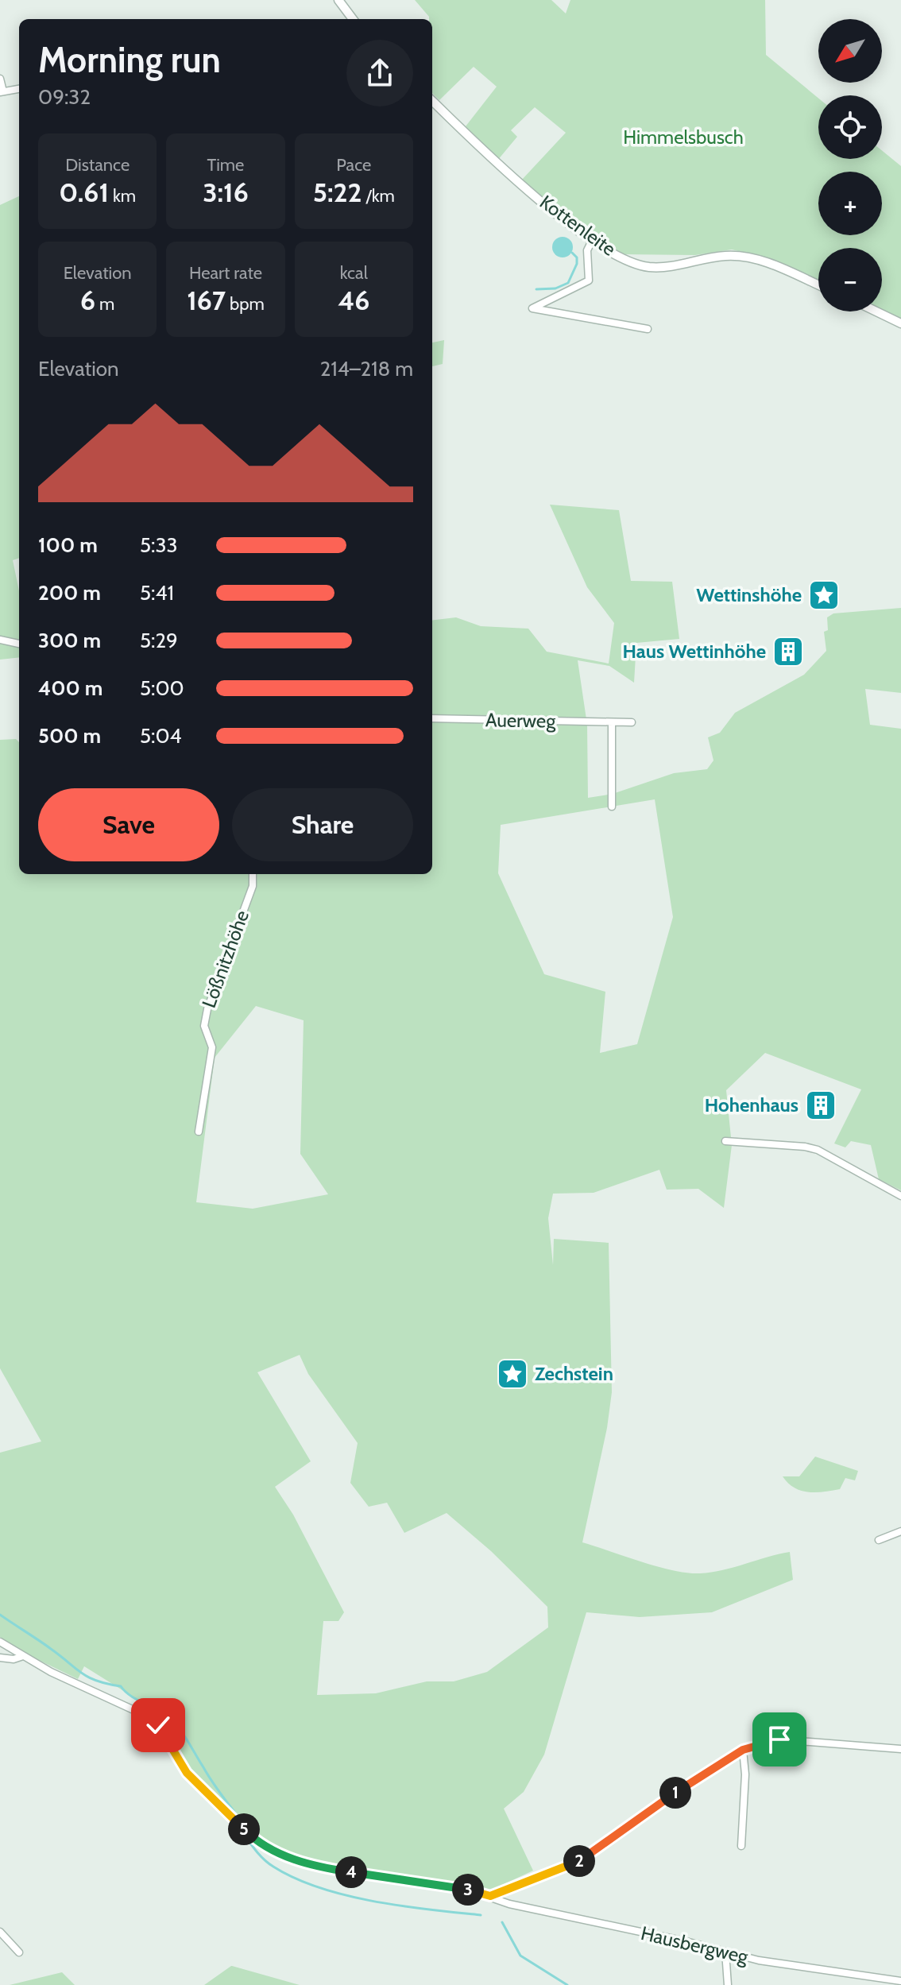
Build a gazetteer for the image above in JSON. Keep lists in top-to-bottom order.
{
  "streets": {
    "street": [
      "Kottenleite",
      "Auerweg",
      "Lößnitzhöhe",
      "Hausbergweg"
    ]
  },
  "parks": ["Himmelsbusch"],
  "places": {
    "place": ["Wettinshöhe", "Zechstein"],
    "building": ["Haus Wettinhöhe", "Hohenhaus"]
  },
  "north": "bottom left",
  "page": {
    "map_buttons": ["+", "−"],
    "heading": ["Morning run", "09:32"],
    "stats": [
      ["Distance", "0.61 km"],
      ["Time", "3:16"],
      ["Pace", "5:22 /km"],
      ["Elevation", "6 m"],
      ["Heart rate", "167 bpm"],
      ["kcal", "46"]
    ],
    "chart": ["Elevation", "214–218 m"],
    "list": [
      {
        "name": "100 m",
        "note": "5:33"
      },
      {
        "name": "200 m",
        "note": "5:41"
      },
      {
        "name": "300 m",
        "note": "5:29"
      },
      {
        "name": "400 m",
        "note": "5:00"
      },
      {
        "name": "500 m",
        "note": "5:04"
      }
    ],
    "buttons": ["Save", "Share"],
    "pins": [
      "1",
      "5",
      "2",
      "4",
      "3"
    ]
  }
}
